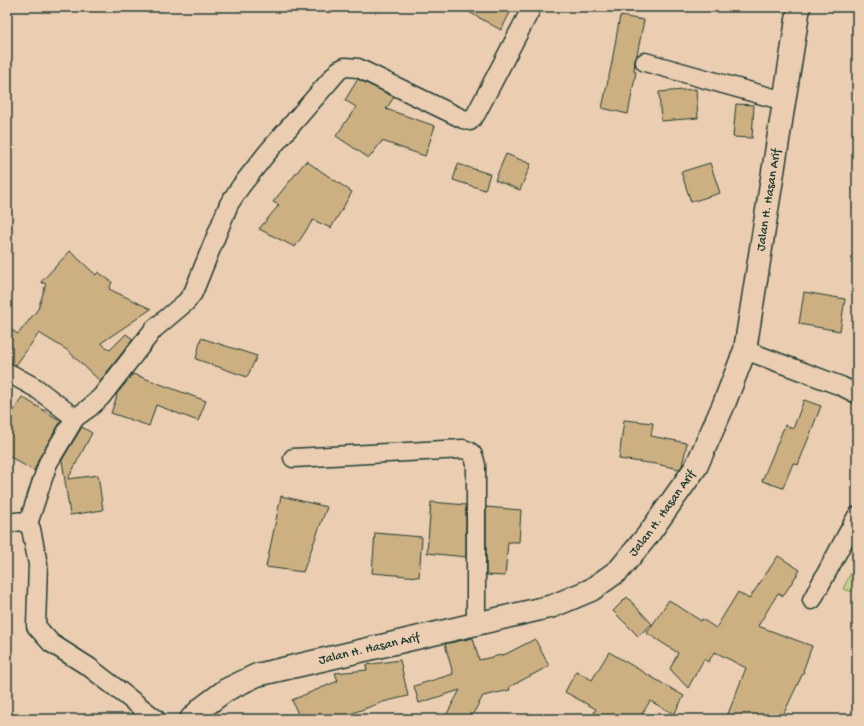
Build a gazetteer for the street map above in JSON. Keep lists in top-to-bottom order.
{
  "streets": {
    "main road": ["Jalan H. Hasan Arif"]
  }
}
